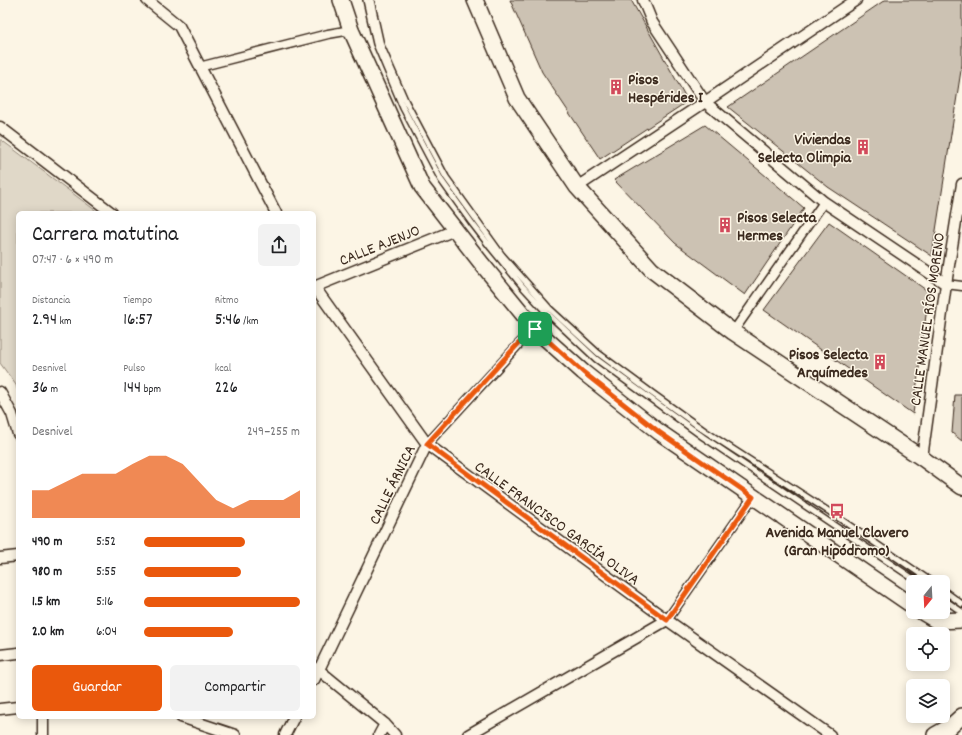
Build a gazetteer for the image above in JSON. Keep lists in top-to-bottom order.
{
  "streets": {
    "street": [
      "CALLE AJENJO",
      "CALLE MANUEL RÍOS MORENO",
      "CALLE ÁRNICA",
      "CALLE FRANCISCO GARCÍA OLIVA"
    ]
  },
  "crossings": [
    ["CALLE ÁRNICA", "CALLE FRANCISCO GARCÍA OLIVA"]
  ],
  "places": {
    "building": [
      "Pisos Hespérides I",
      "Viviendas Selecta Olimpia",
      "Pisos Selecta Hermes",
      "Pisos Selecta Arquímedes"
    ],
    "bus stop": ["Avenida Manuel Clavero (Gran Hipódromo)"]
  },
  "north": "bottom",
  "page": {
    "heading": ["Carrera matutina", "07:47 · 6 × 490 m"],
    "stats": [
      ["Distancia", "2.94 km"],
      ["Tiempo", "16:57"],
      ["Ritmo", "5:46 /km"],
      ["Desnivel", "36 m"],
      ["Pulso", "144 bpm"],
      ["kcal", "226"]
    ],
    "chart": ["Desnivel", "249–255 m"],
    "list": [
      {
        "name": "490 m",
        "note": "5:52"
      },
      {
        "name": "980 m",
        "note": "5:55"
      },
      {
        "name": "1.5 km",
        "note": "5:16"
      },
      {
        "name": "2.0 km",
        "note": "6:04"
      }
    ],
    "buttons": ["Guardar", "Compartir"]
  }
}
